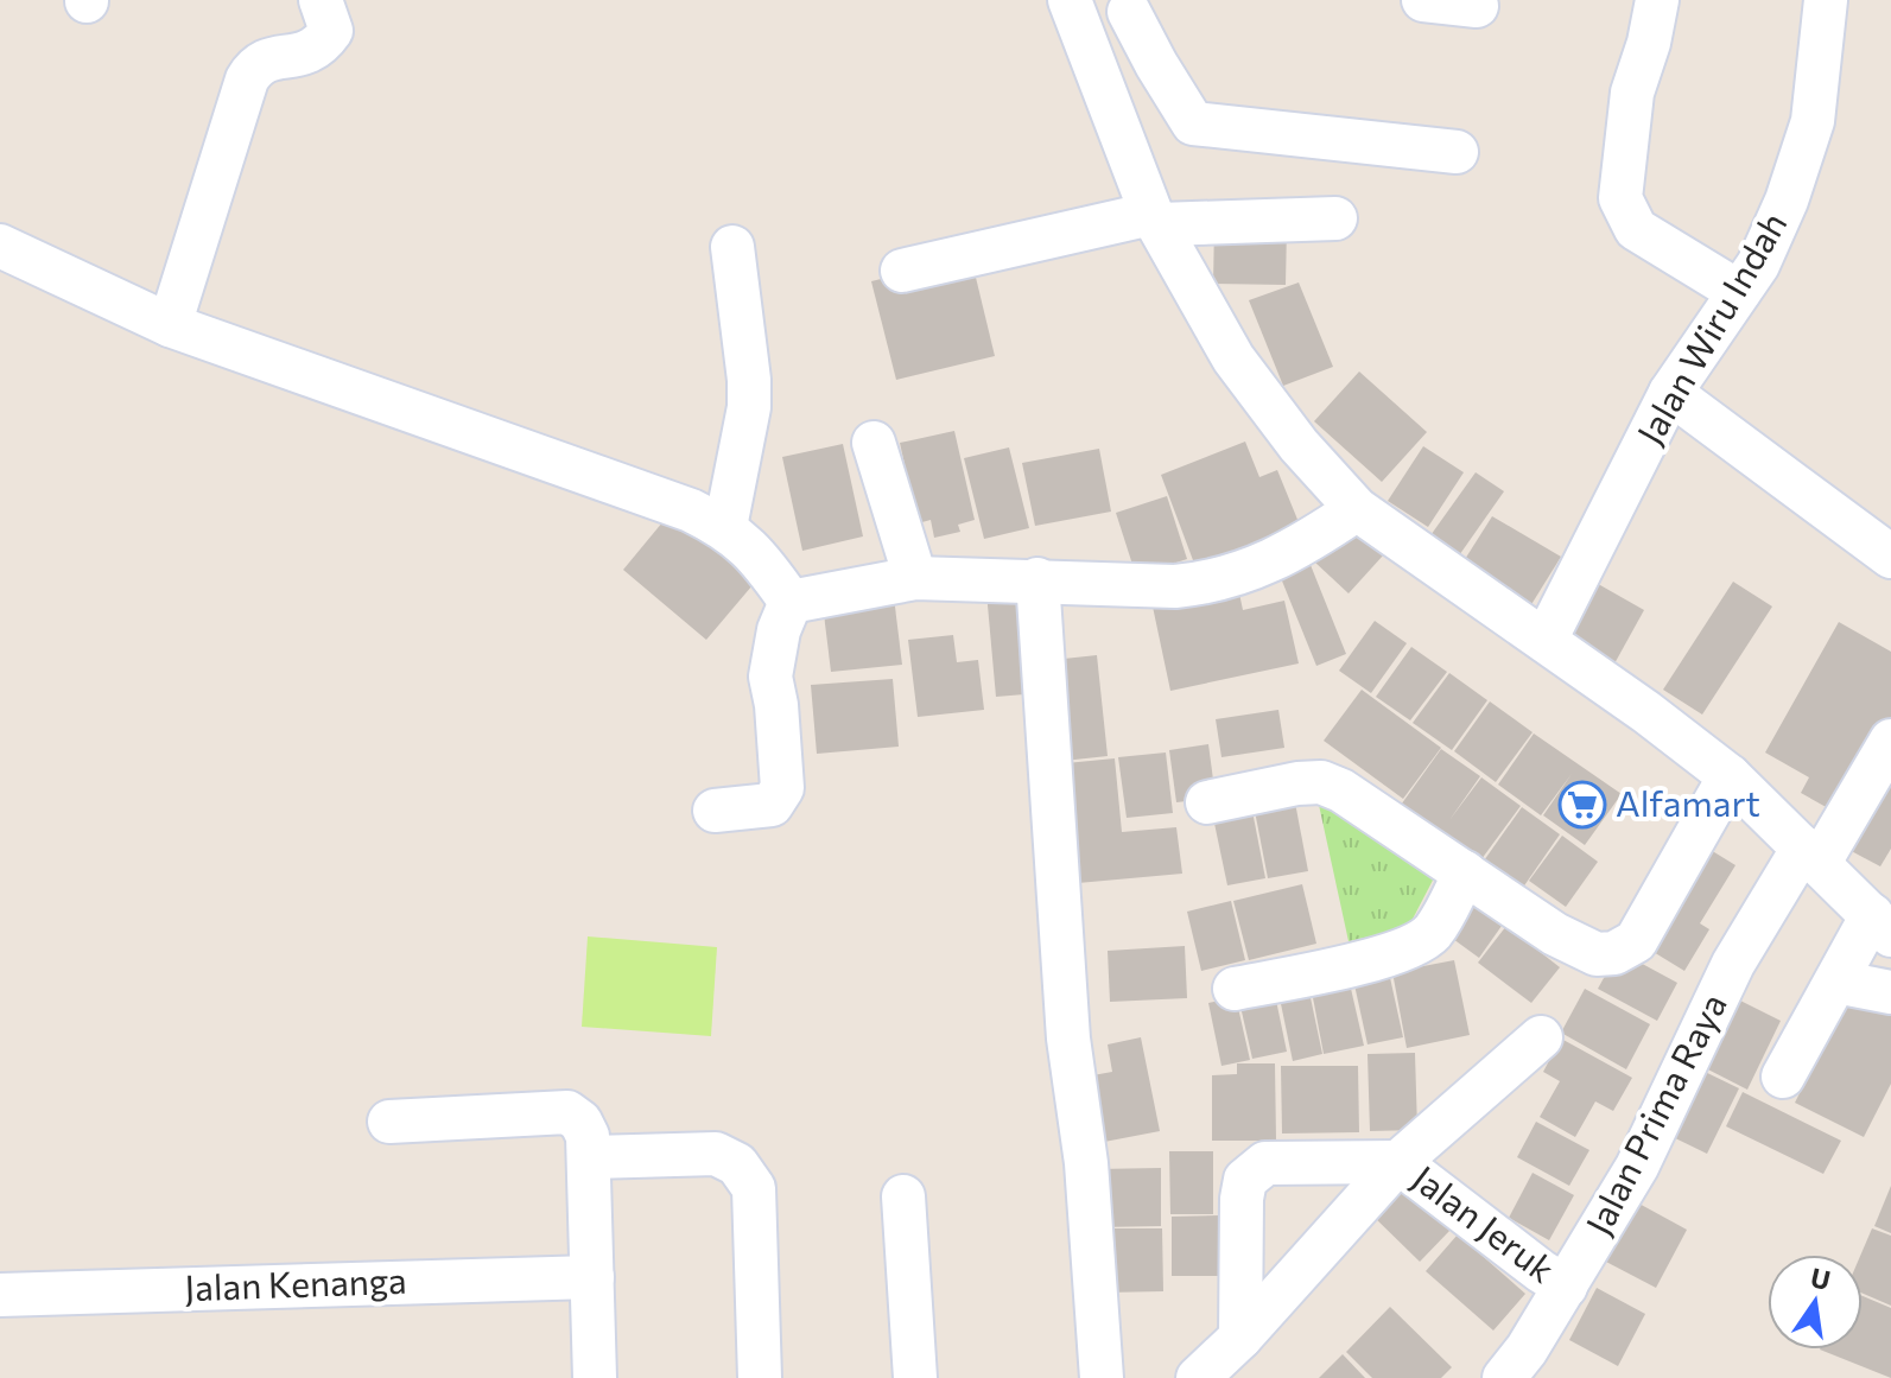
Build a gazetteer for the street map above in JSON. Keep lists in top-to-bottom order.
{
  "streets": {
    "street": [
      "Jalan Wiru Indah",
      "Jalan Prima Raya",
      "Jalan Jeruk",
      "Jalan Kenanga"
    ]
  },
  "crossings": [
    ["Jalan Prima Raya", "Jalan Jeruk"]
  ],
  "places": {
    "supermarket": ["Alfamart"]
  },
  "north": "top"
}
